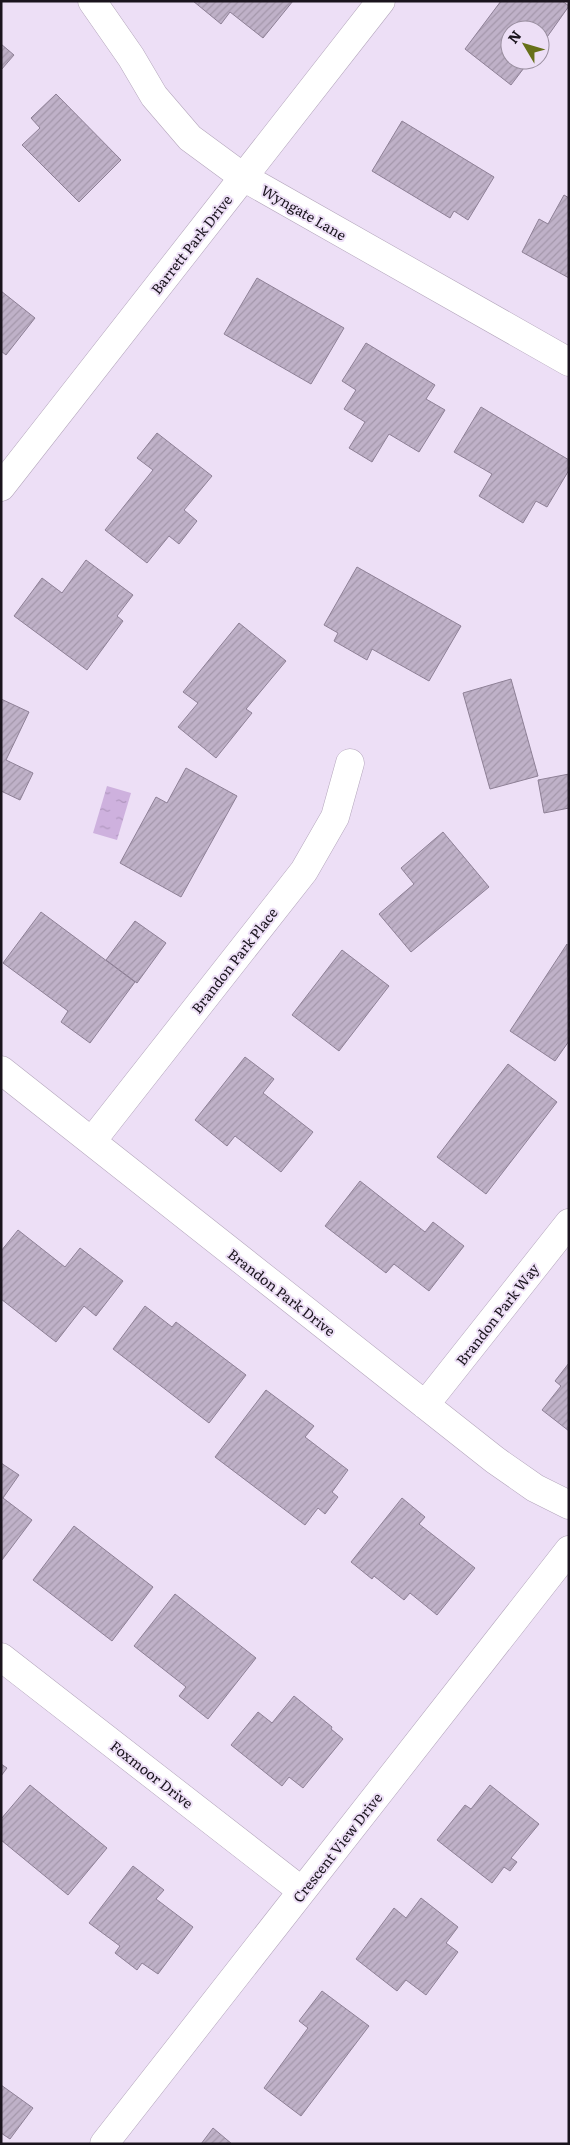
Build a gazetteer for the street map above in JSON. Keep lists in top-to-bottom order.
{
  "streets": {
    "street": [
      "Wyngate Lane",
      "Barrett Park Drive",
      "Brandon Park Place",
      "Brandon Park Drive",
      "Brandon Park Way",
      "Foxmoor Drive",
      "Crescent View Drive"
    ]
  },
  "crossings": [
    ["Wyngate Lane", "Barrett Park Drive"],
    ["Brandon Park Place", "Brandon Park Drive"],
    ["Brandon Park Drive", "Brandon Park Way"],
    ["Foxmoor Drive", "Crescent View Drive"]
  ],
  "north": "top left"
}
